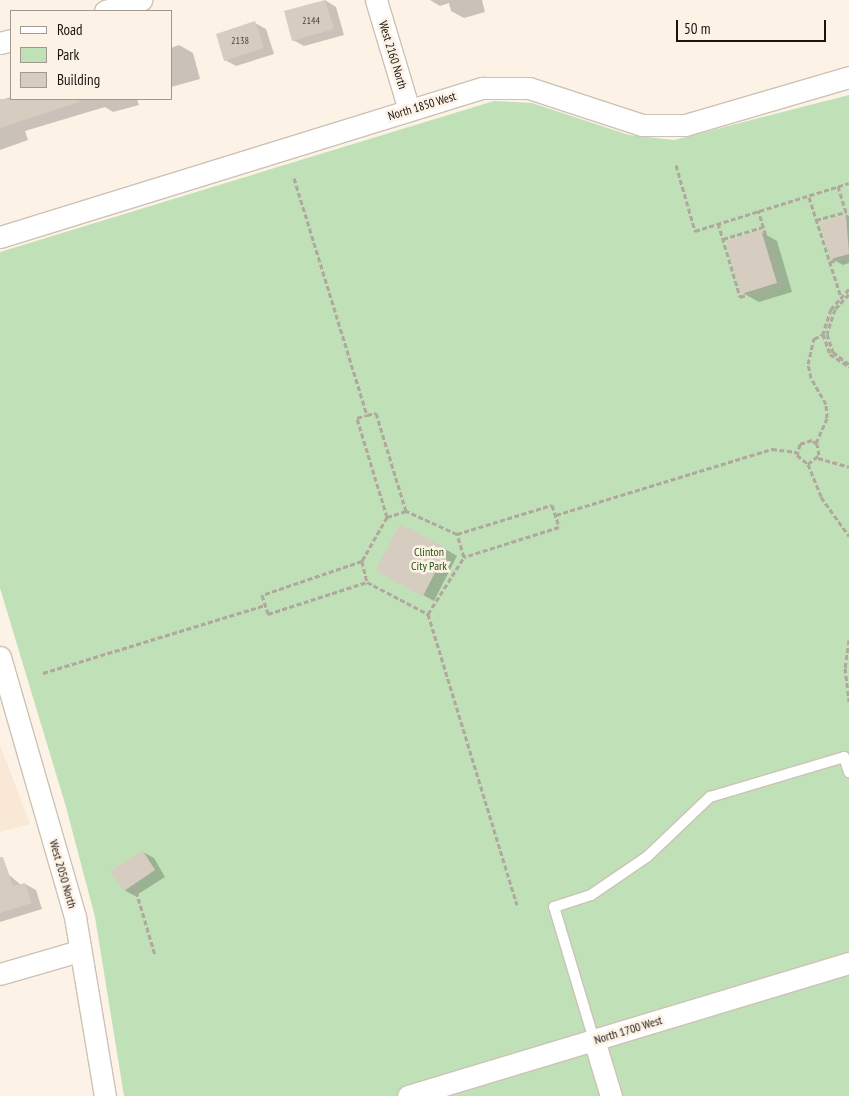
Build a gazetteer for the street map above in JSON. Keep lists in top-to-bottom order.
{
  "streets": {
    "street": [
      "West 2160 North",
      "North 1850 West",
      "West 2050 North",
      "North 1700 West"
    ]
  },
  "crossings": [
    ["West 2160 North", "North 1850 West"]
  ],
  "parks": ["Clinton City Park"],
  "house_numbers": ["2144", "2138"],
  "legend": ["Road", "Park", "Building"],
  "scale_bar": "50 m"
}
